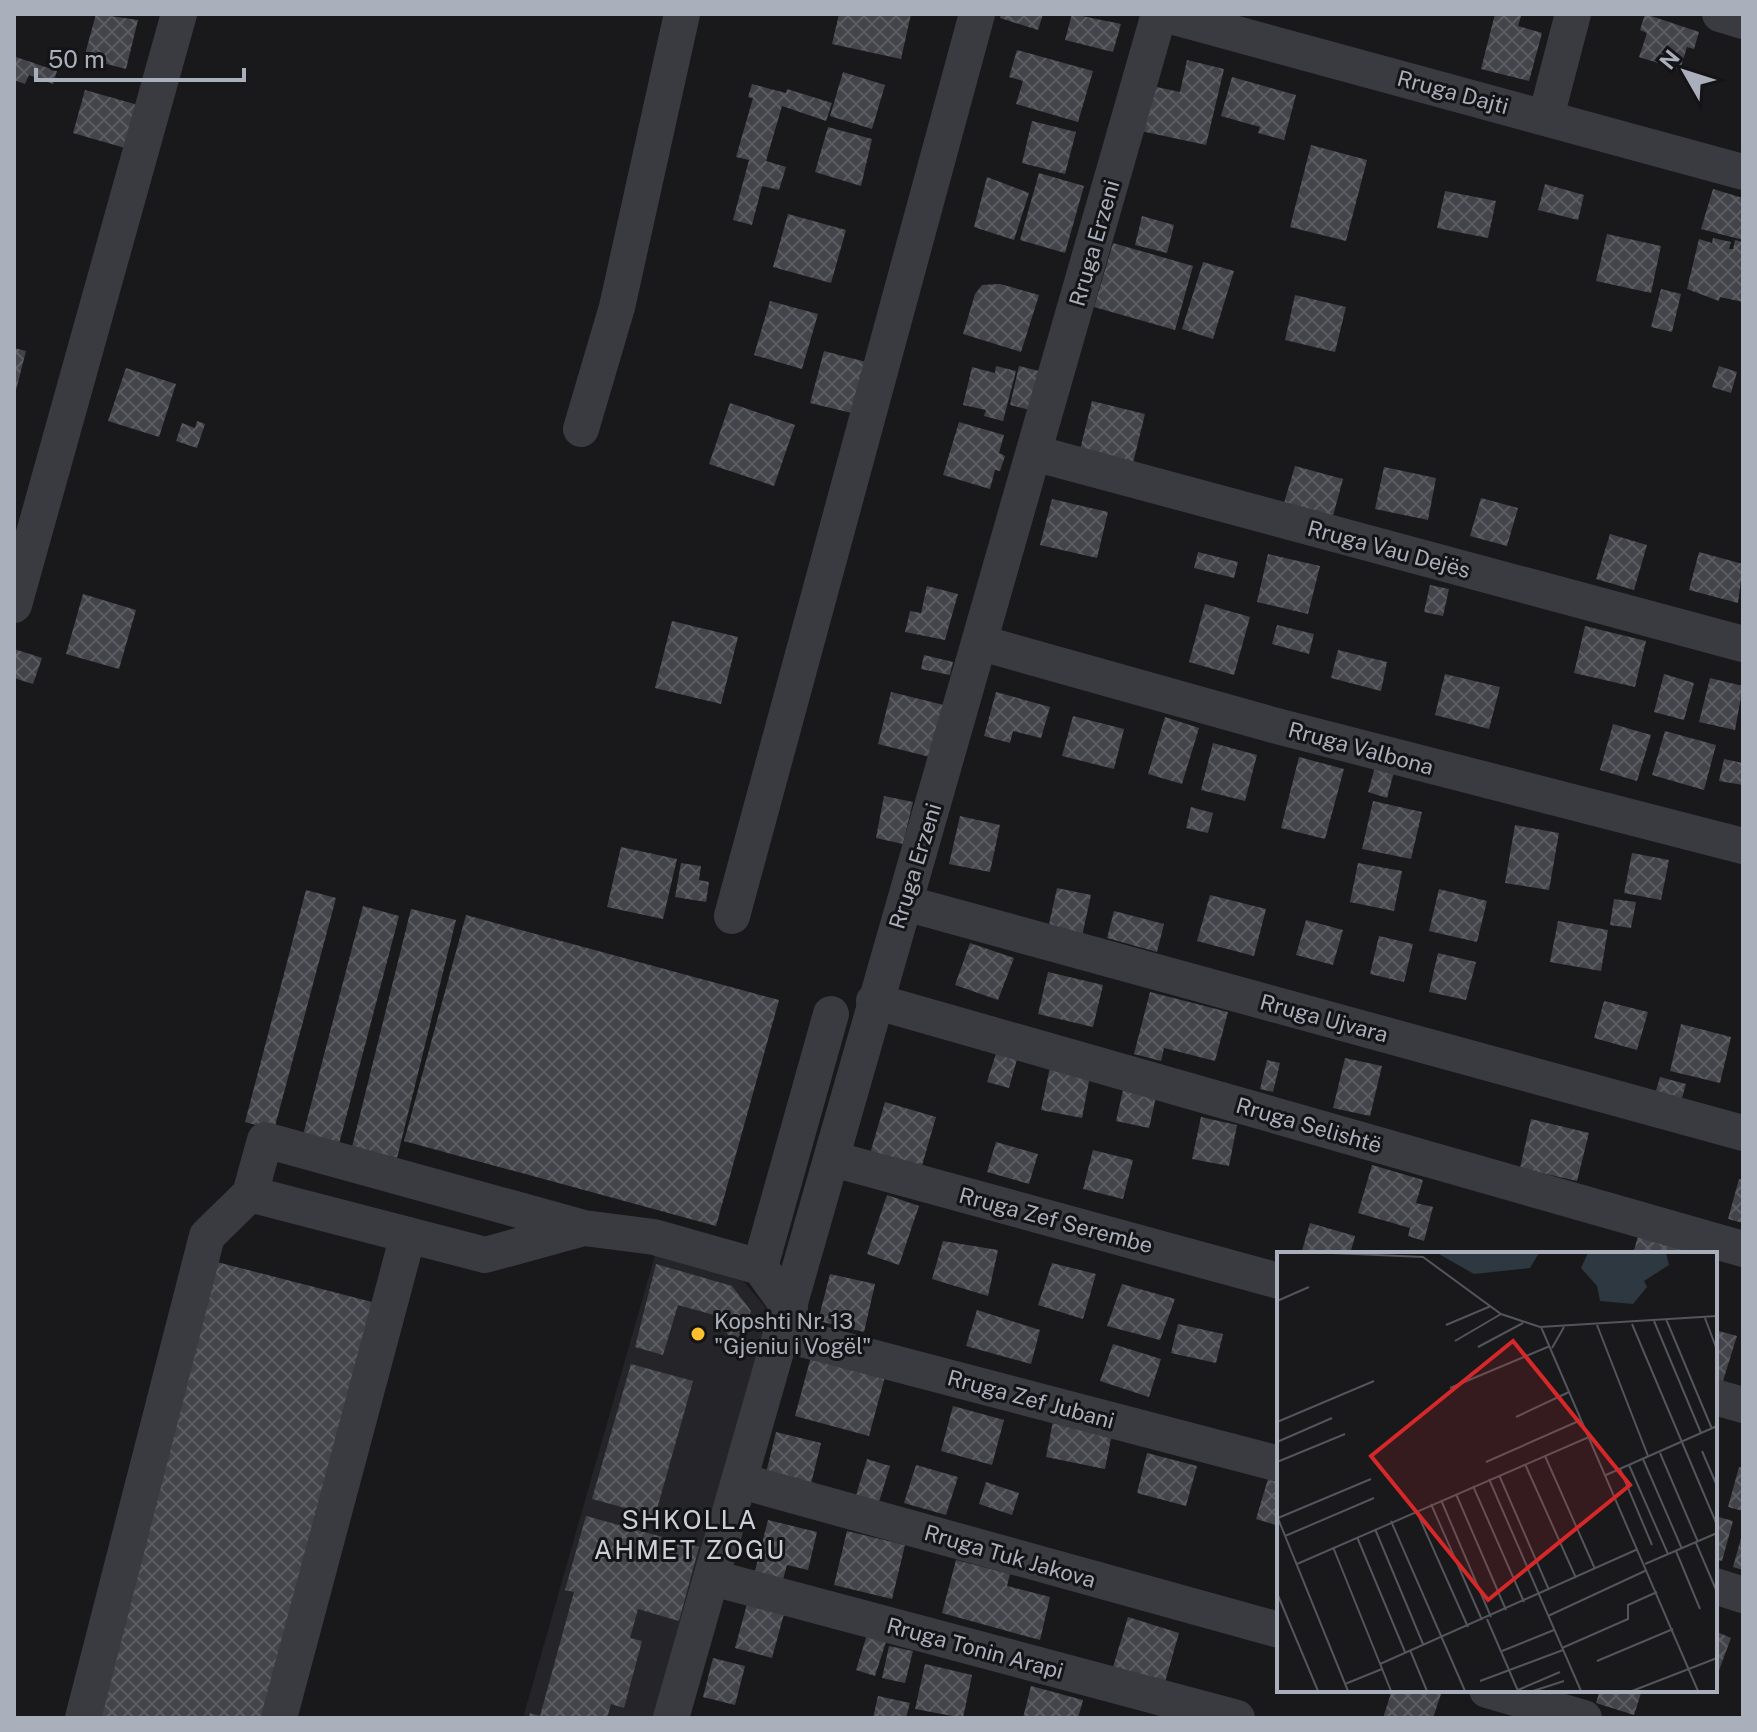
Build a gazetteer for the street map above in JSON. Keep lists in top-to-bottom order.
{
  "streets": {
    "street": [
      "Rruga Dajti",
      "Rruga Erzeni",
      "Rruga Vau Dejës",
      "Rruga Valbona",
      "Rruga Ujvara",
      "Rruga Selishtë",
      "Rruga Zef Serembe",
      "Rruga Zef Jubani",
      "Rruga Tuk Jakova",
      "Rruga Tonin Arapi"
    ]
  },
  "crossings": [
    ["Rruga Dajti", "Rruga Erzeni"],
    ["Rruga Erzeni", "Rruga Vau Dejës"],
    ["Rruga Erzeni", "Rruga Valbona"],
    ["Rruga Erzeni", "Rruga Ujvara"],
    ["Rruga Erzeni", "Rruga Selishtë"],
    ["Rruga Erzeni", "Rruga Zef Serembe"],
    ["Rruga Erzeni", "Rruga Zef Jubani"],
    ["Rruga Erzeni", "Rruga Tuk Jakova"],
    ["Rruga Erzeni", "Rruga Tonin Arapi"]
  ],
  "districts": ["SHKOLLA AHMET ZOGU"],
  "places": ["Kopshti Nr. 13 \"Gjeniu i Vogël\""],
  "scale_bar": "50 m",
  "north": "top left"
}
